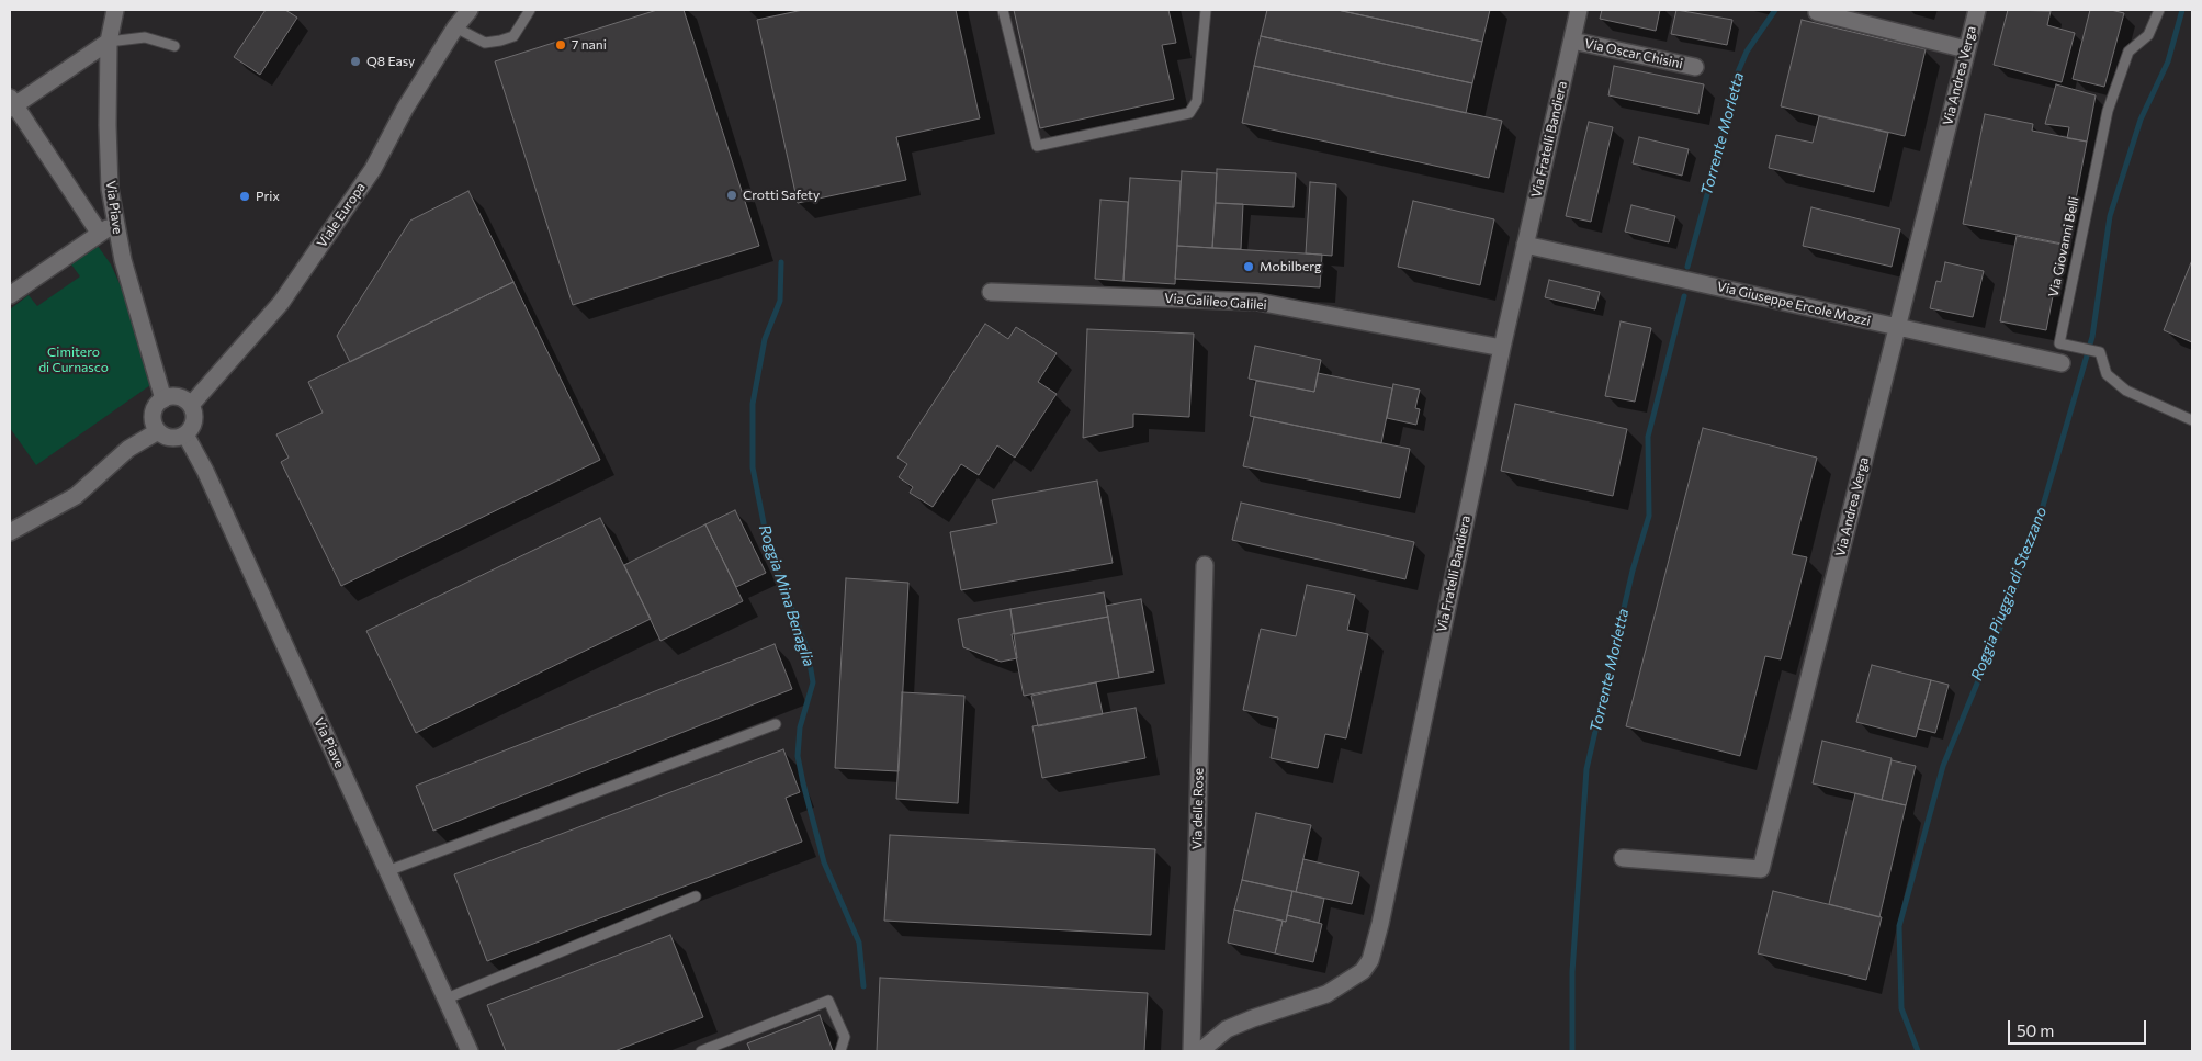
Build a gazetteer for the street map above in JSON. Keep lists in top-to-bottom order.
{
  "streets": {
    "street": [
      "Via Oscar Chisini",
      "Via Andrea Verga",
      "Via Fratelli Bandiera",
      "Via Piave",
      "Viale Europa",
      "Via Galileo Galilei",
      "Via Giuseppe Ercole Mozzi",
      "Via delle Rose"
    ],
    "lane": ["Via Giovanni Belli"]
  },
  "crossings": [
    ["Via Oscar Chisini", "Via Fratelli Bandiera"],
    ["Via Andrea Verga", "Via Giuseppe Ercole Mozzi"],
    ["Via Fratelli Bandiera", "Via Galileo Galilei"],
    ["Via Fratelli Bandiera", "Via Giuseppe Ercole Mozzi"],
    ["Via Piave", "Viale Europa"]
  ],
  "water": ["Torrente Morletta", "Roggia Piuggia di Stezzano", "Roggia Mina Benaglia"],
  "parks": ["Cimitero di Curnasco"],
  "places": [
    "7 nani",
    "Q8 Easy",
    "Crotti Safety",
    "Prix",
    "Mobilberg"
  ],
  "scale_bar": "50 m"
}
